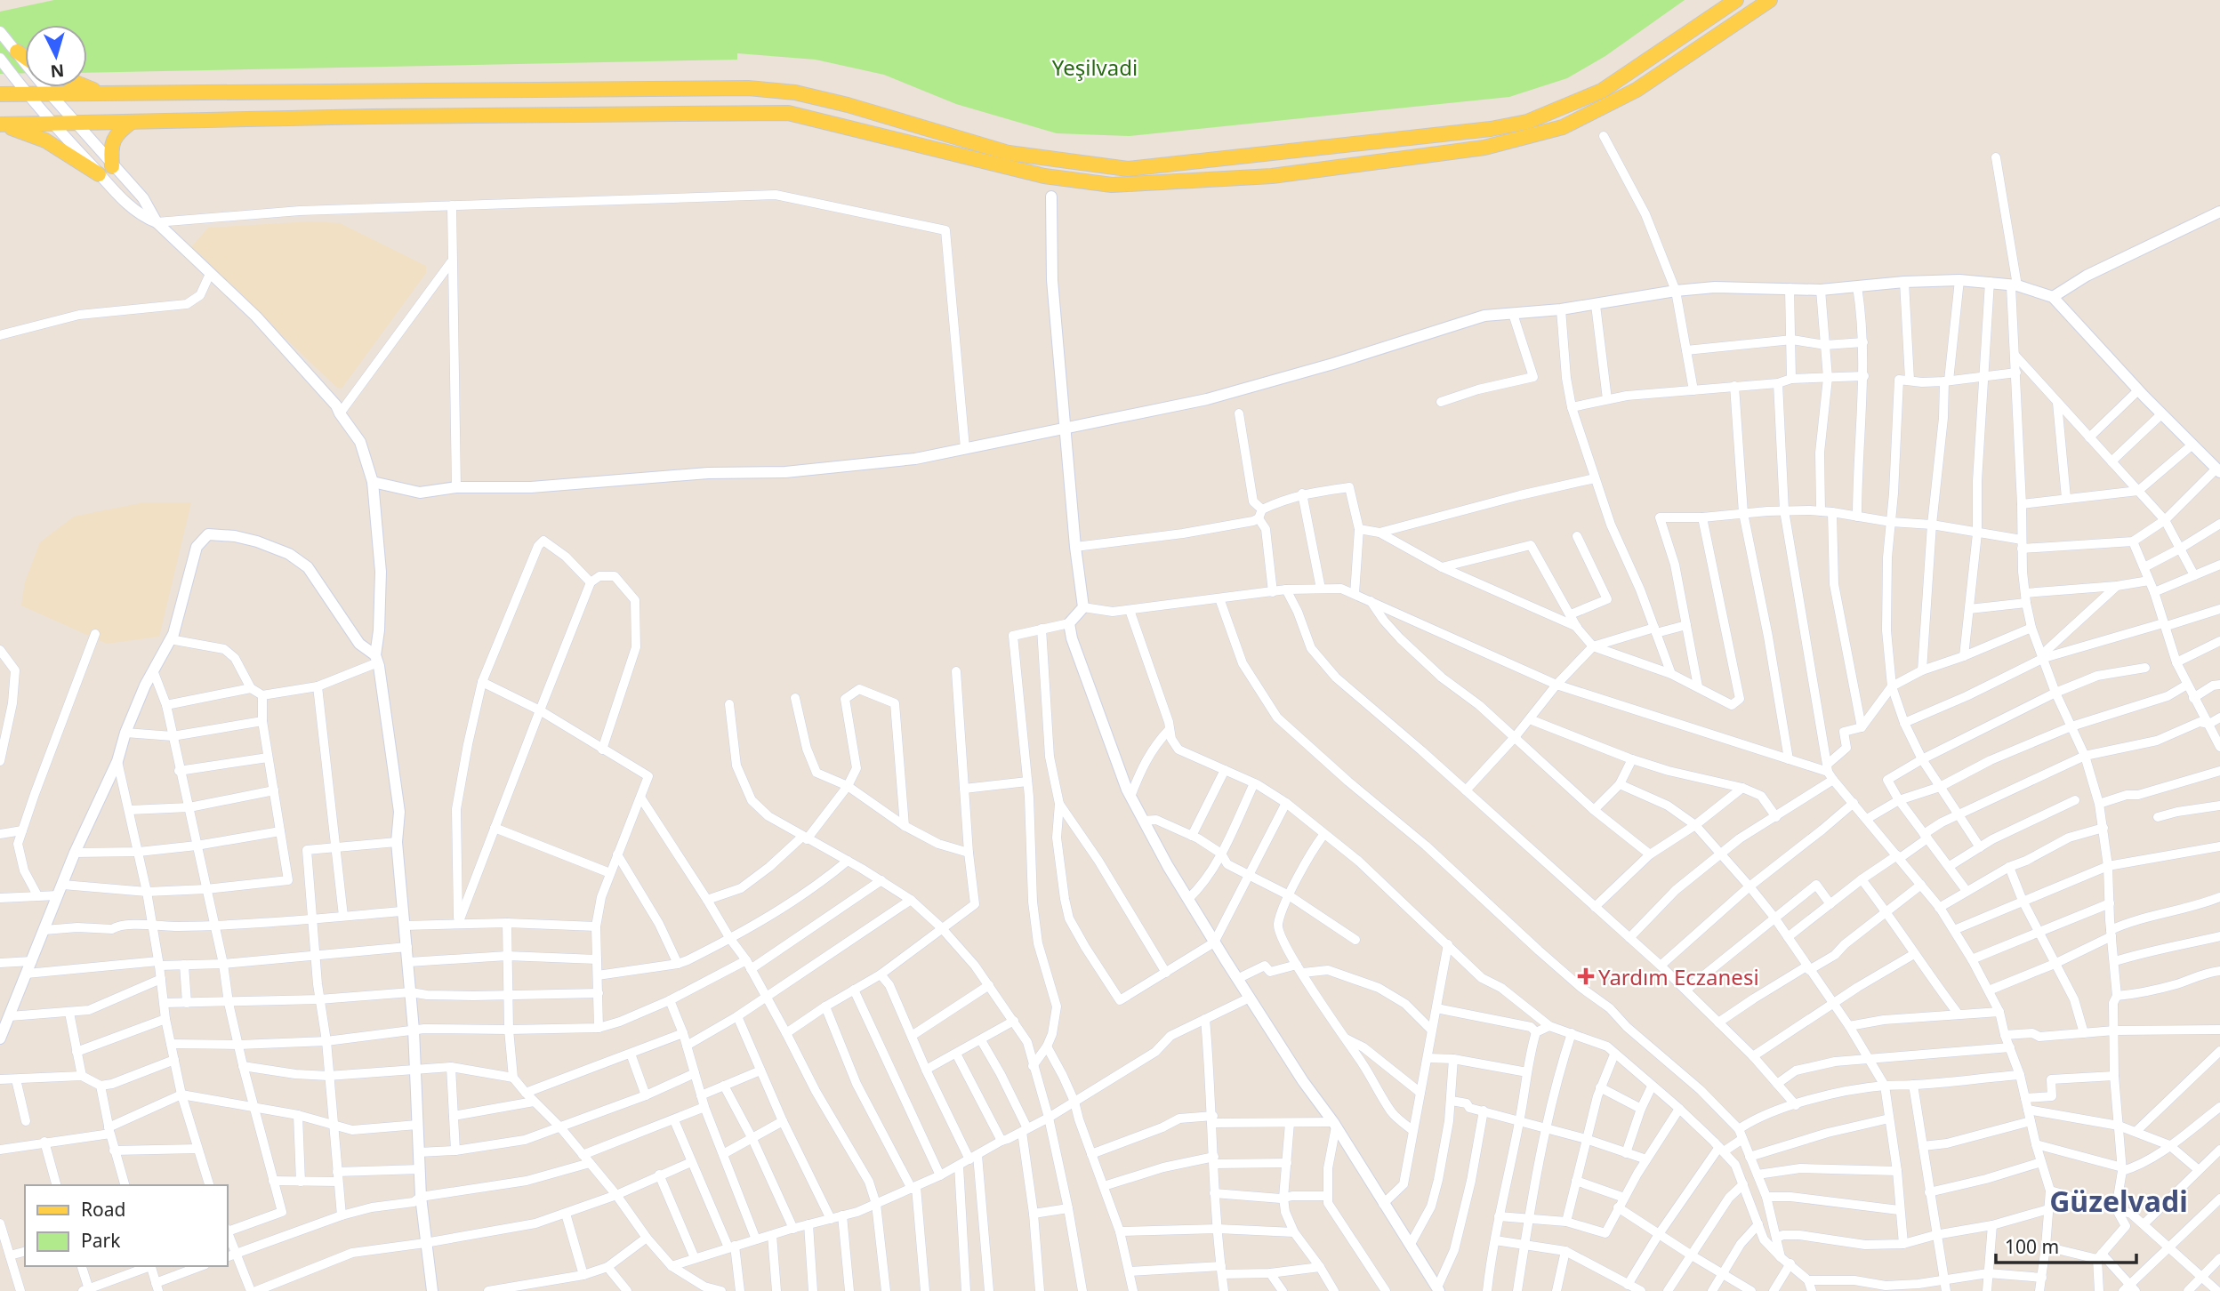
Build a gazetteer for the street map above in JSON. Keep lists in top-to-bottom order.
{
  "districts": ["Güzelvadi"],
  "parks": ["Yeşilvadi"],
  "places": {
    "health": ["Yardım Eczanesi"]
  },
  "legend": ["Road", "Park"],
  "scale_bar": "100 m",
  "north": "bottom"
}
